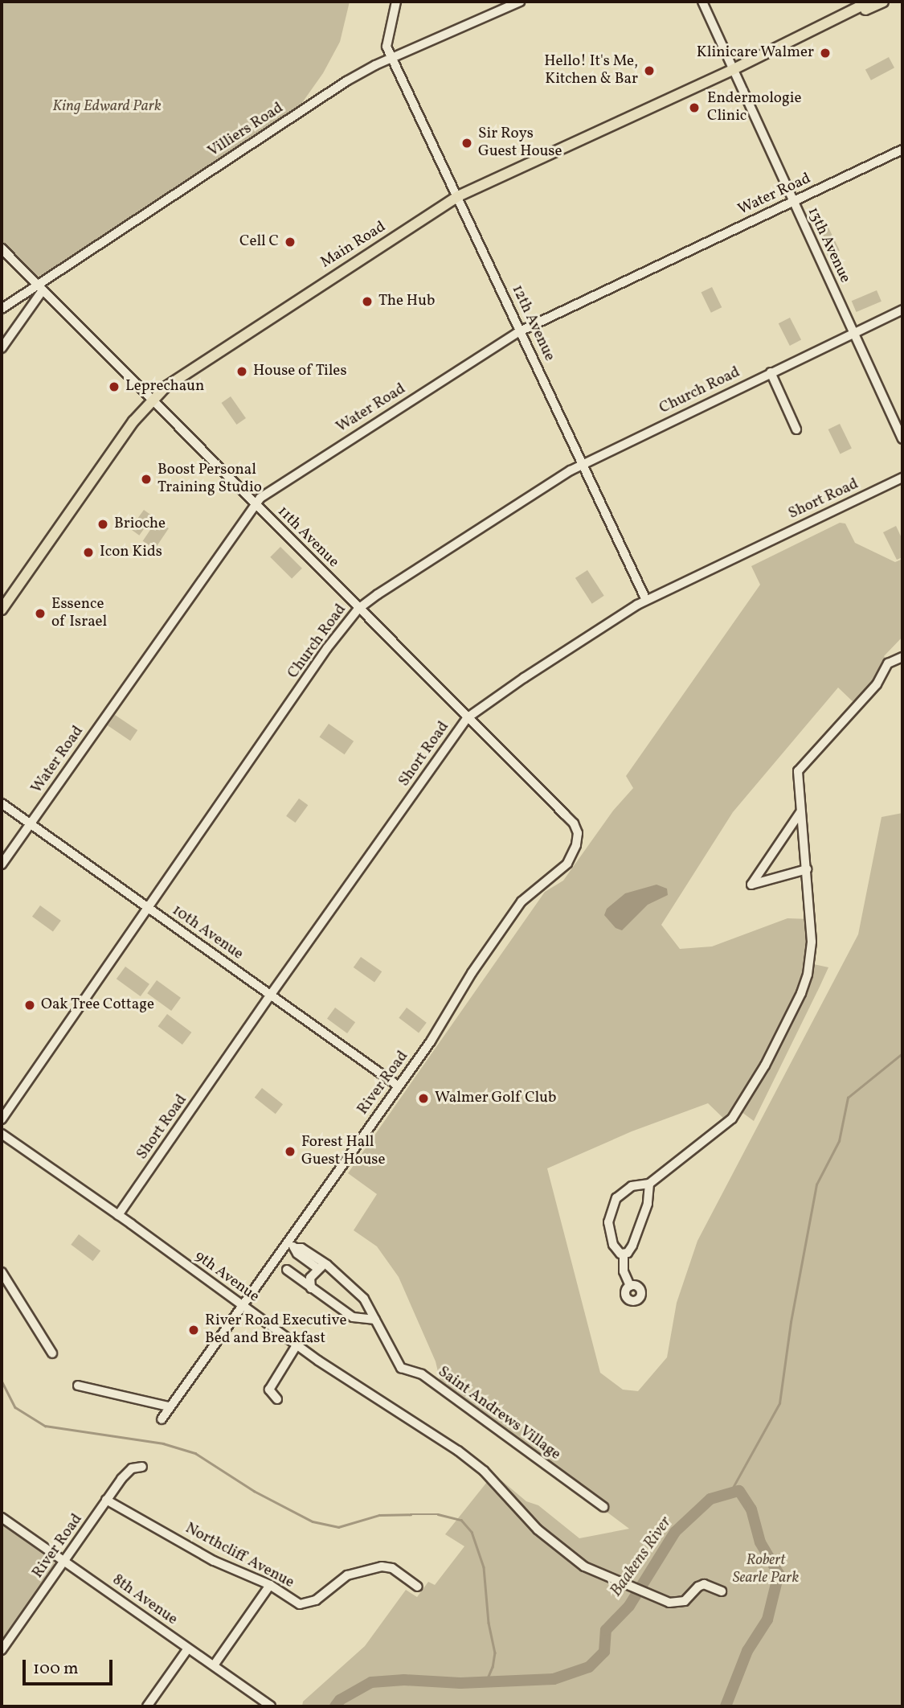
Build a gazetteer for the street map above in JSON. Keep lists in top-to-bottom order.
{
  "streets": {
    "main road": ["Main Road"],
    "street": [
      "Villiers Road",
      "Water Road",
      "13th Avenue",
      "12th Avenue",
      "Church Road",
      "Short Road",
      "11th Avenue",
      "10th Avenue",
      "River Road",
      "9th Avenue",
      "Saint Andrews Village",
      "Northcliff Avenue",
      "8th Avenue"
    ]
  },
  "crossings": [
    ["Villiers Road", "12th Avenue"],
    ["Villiers Road", "11th Avenue"],
    ["Water Road", "13th Avenue"],
    ["Water Road", "12th Avenue"],
    ["Water Road", "11th Avenue"],
    ["Water Road", "10th Avenue"],
    ["Main Road", "13th Avenue"],
    ["Main Road", "12th Avenue"],
    ["Main Road", "11th Avenue"],
    ["13th Avenue", "Church Road"],
    ["12th Avenue", "Church Road"],
    ["12th Avenue", "Short Road"],
    ["Church Road", "11th Avenue"],
    ["Church Road", "10th Avenue"],
    ["Short Road", "11th Avenue"],
    ["Short Road", "10th Avenue"],
    ["Short Road", "9th Avenue"],
    ["11th Avenue", "River Road"],
    ["10th Avenue", "River Road"],
    ["River Road", "9th Avenue"],
    ["River Road", "Saint Andrews Village"],
    ["River Road", "Northcliff Avenue"],
    ["River Road", "8th Avenue"]
  ],
  "water": ["Baakens River"],
  "parks": ["King Edward Park", "Robert Searle Park"],
  "places": [
    "Klinicare Walmer",
    "Hello! It's Me, Kitchen & Bar",
    "Endermologie Clinic",
    "Sir Roys Guest House",
    "Cell C",
    "The Hub",
    "House of Tiles",
    "Leprechaun",
    "Boost Personal Training Studio",
    "Brioche",
    "Icon Kids",
    "Essence of Israel",
    "Oak Tree Cottage",
    "Walmer Golf Club",
    "Forest Hall Guest House",
    "River Road Executive Bed and Breakfast"
  ],
  "scale_bar": "100 m"
}
